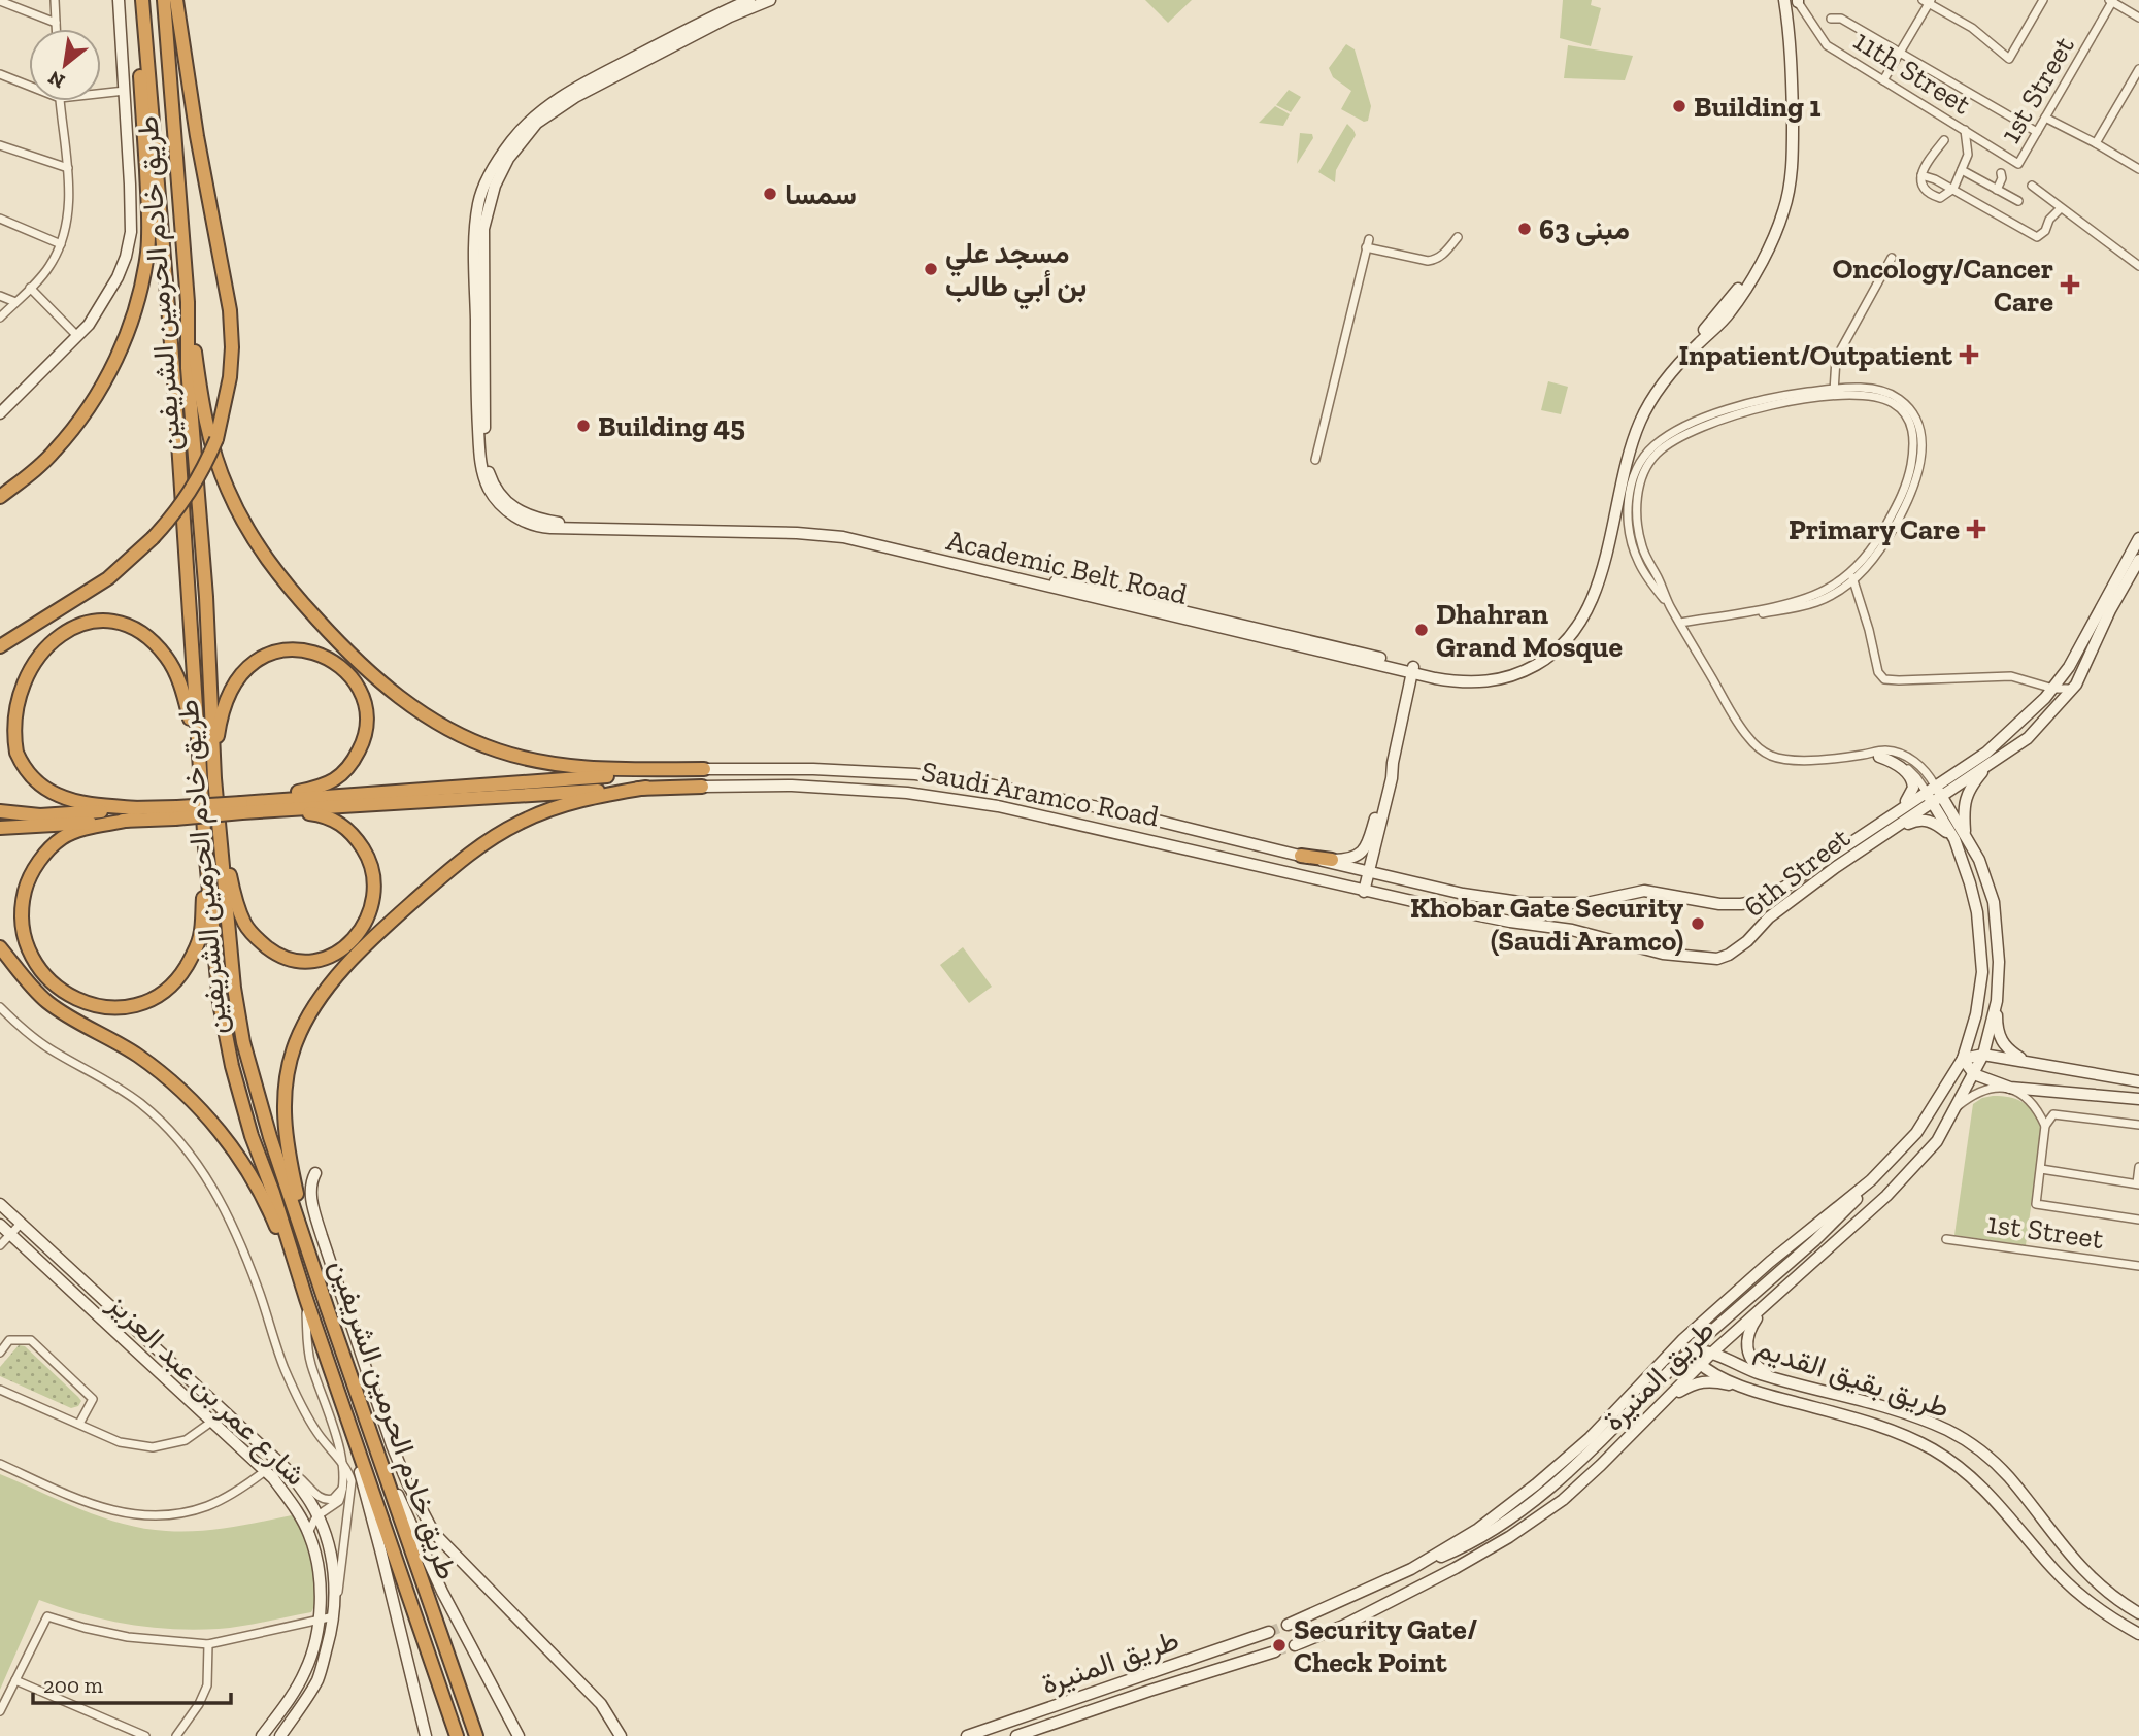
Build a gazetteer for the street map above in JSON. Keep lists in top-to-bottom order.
{
  "streets": {
    "highway": ["طريق خادم الحرمين الشريفين"],
    "main road": [
      "Academic Belt Road",
      "Saudi Aramco Road",
      "6th Street",
      "طريق المنيرة",
      "طريق بقيق القديم",
      "شارع عمر بن عبد العزيز"
    ],
    "street": ["11th Street", "1st Street"]
  },
  "crossings": [
    ["11th Street", "1st Street"],
    ["Saudi Aramco Road", "6th Street"],
    ["6th Street", "طريق المنيرة"],
    ["طريق المنيرة", "طريق بقيق القديم"]
  ],
  "places": {
    "other": [
      "Building 1",
      "سمسا",
      "مبنى 63",
      "مسجد علي بن أبي طالب",
      "Building 45",
      "Dhahran Grand Mosque",
      "Khobar Gate Security (Saudi Aramco)",
      "Security Gate/ Check Point"
    ],
    "health": ["Oncology/Cancer Care", "Inpatient/Outpatient", "Primary Care"]
  },
  "scale_bar": "200 m",
  "north": "bottom left"
}
